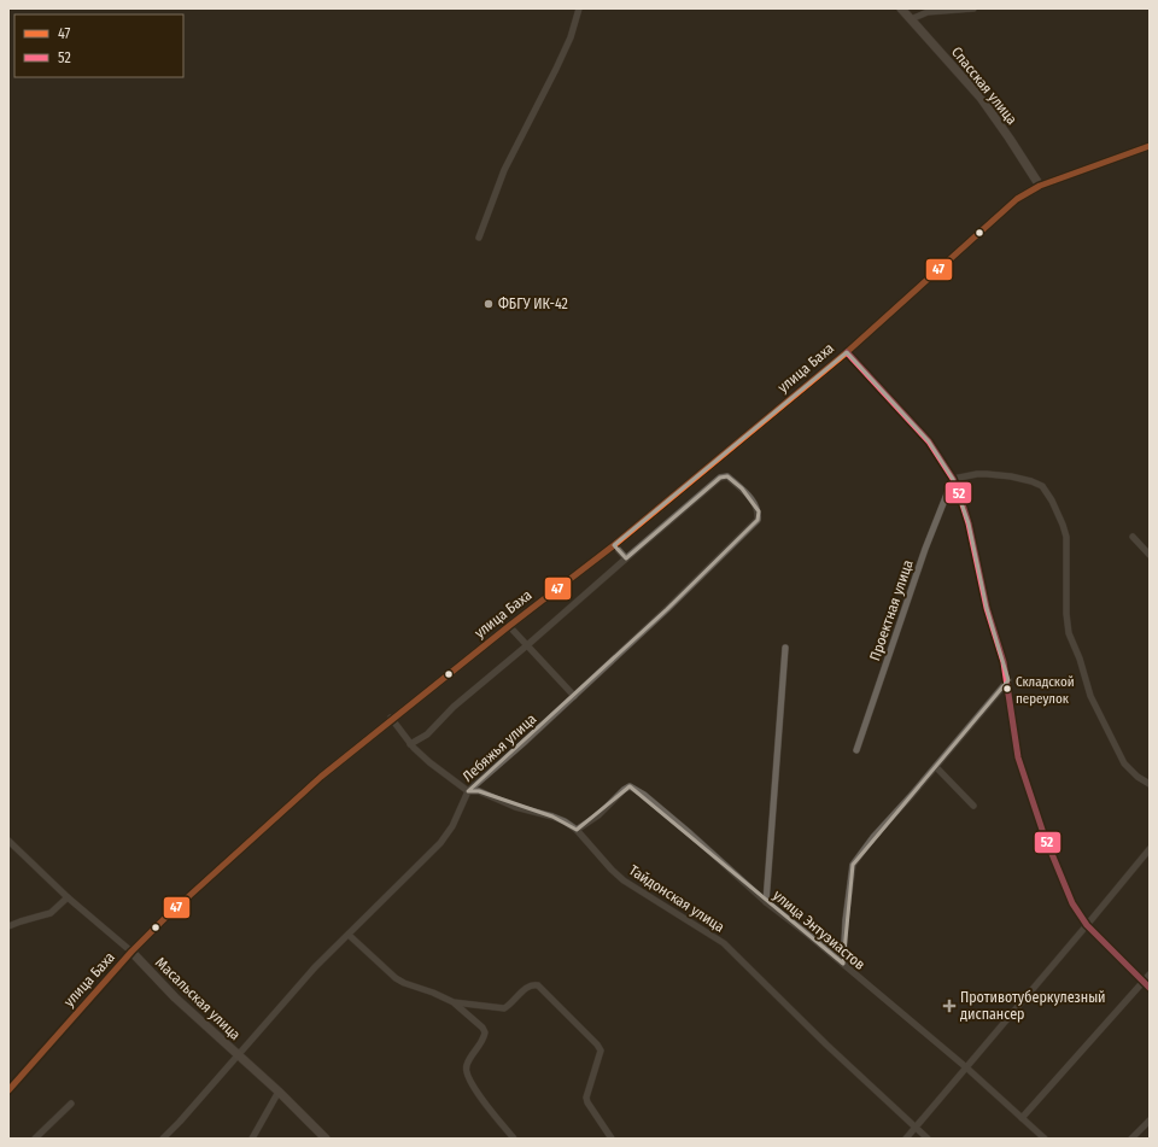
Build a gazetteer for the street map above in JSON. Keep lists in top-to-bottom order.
{
  "streets": {
    "street": [
      "Спасская улица",
      "улица Баха",
      "Проектная улица",
      "Лебяжья улица",
      "Тайдонская улица",
      "улица Энтузиастов",
      "Масальская улица"
    ]
  },
  "crossings": [
    ["Спасская улица", "улица Баха"],
    ["улица Баха", "Тайдонская улица"],
    ["улица Баха", "Масальская улица"],
    ["Лебяжья улица", "Тайдонская улица"],
    ["Лебяжья улица", "Масальская улица"],
    ["Тайдонская улица", "улица Энтузиастов"]
  ],
  "places": {
    "other": ["ФБГУ ИК-42", "Складской переулок"],
    "health": ["Противотуберкулезный диспансер"]
  },
  "lines": ["transit line 47", "transit line 52"],
  "legend": ["47", "52"]
}
